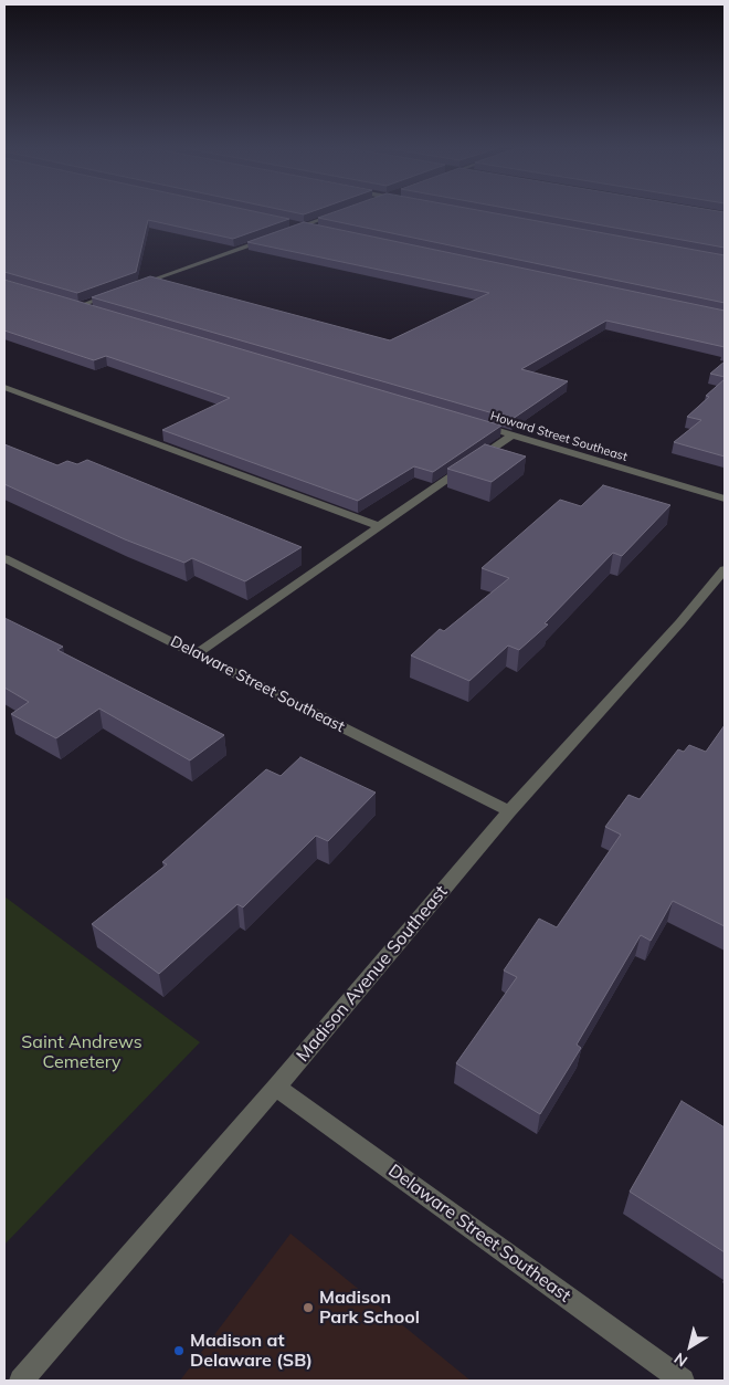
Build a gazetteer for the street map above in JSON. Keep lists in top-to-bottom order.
{
  "streets": {
    "street": ["Howard Street Southeast", "Delaware Street Southeast", "Madison Avenue Southeast"]
  },
  "crossings": [
    ["Delaware Street Southeast", "Madison Avenue Southeast"]
  ],
  "parks": ["Saint Andrews Cemetery"],
  "places": ["Madison Park School", "Madison at Delaware (SB)"],
  "north": "bottom left"
}
